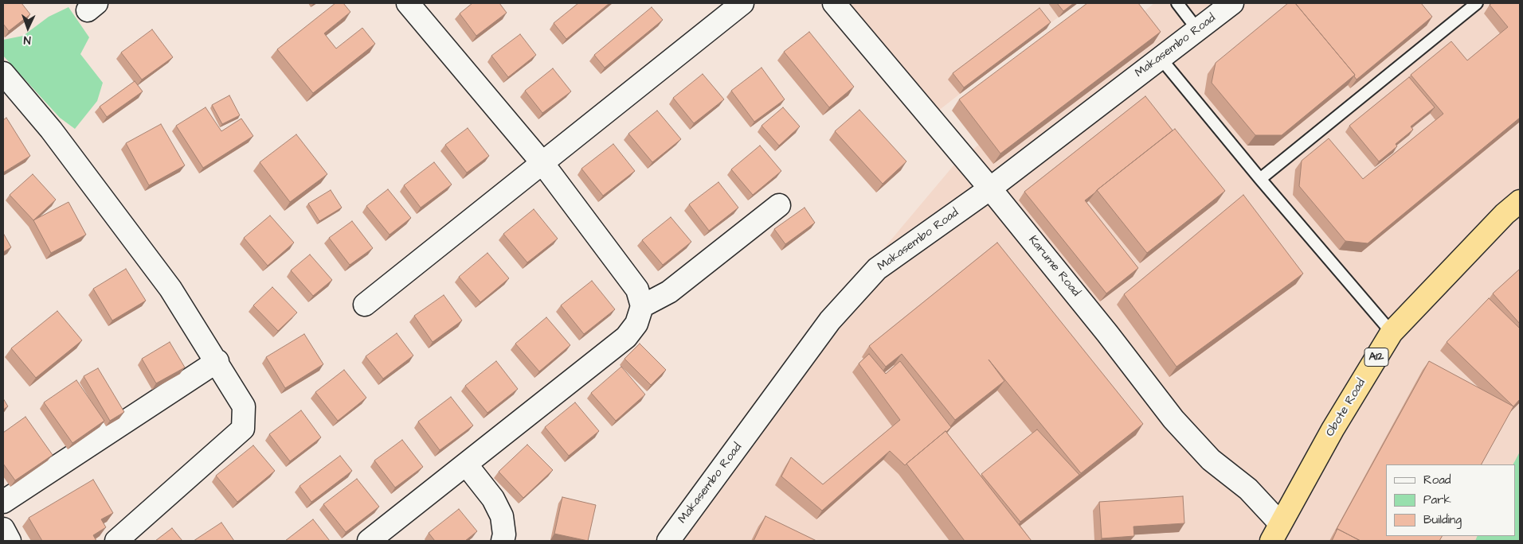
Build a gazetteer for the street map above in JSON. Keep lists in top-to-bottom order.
{
  "streets": {
    "highway": ["A12", "Obote Road"],
    "street": ["Makasembo Road", "Karume Road"]
  },
  "crossings": [
    ["Makasembo Road", "Karume Road"],
    ["Karume Road", "Obote Road"]
  ],
  "legend": ["Road", "Park", "Building"],
  "north": "bottom"
}
